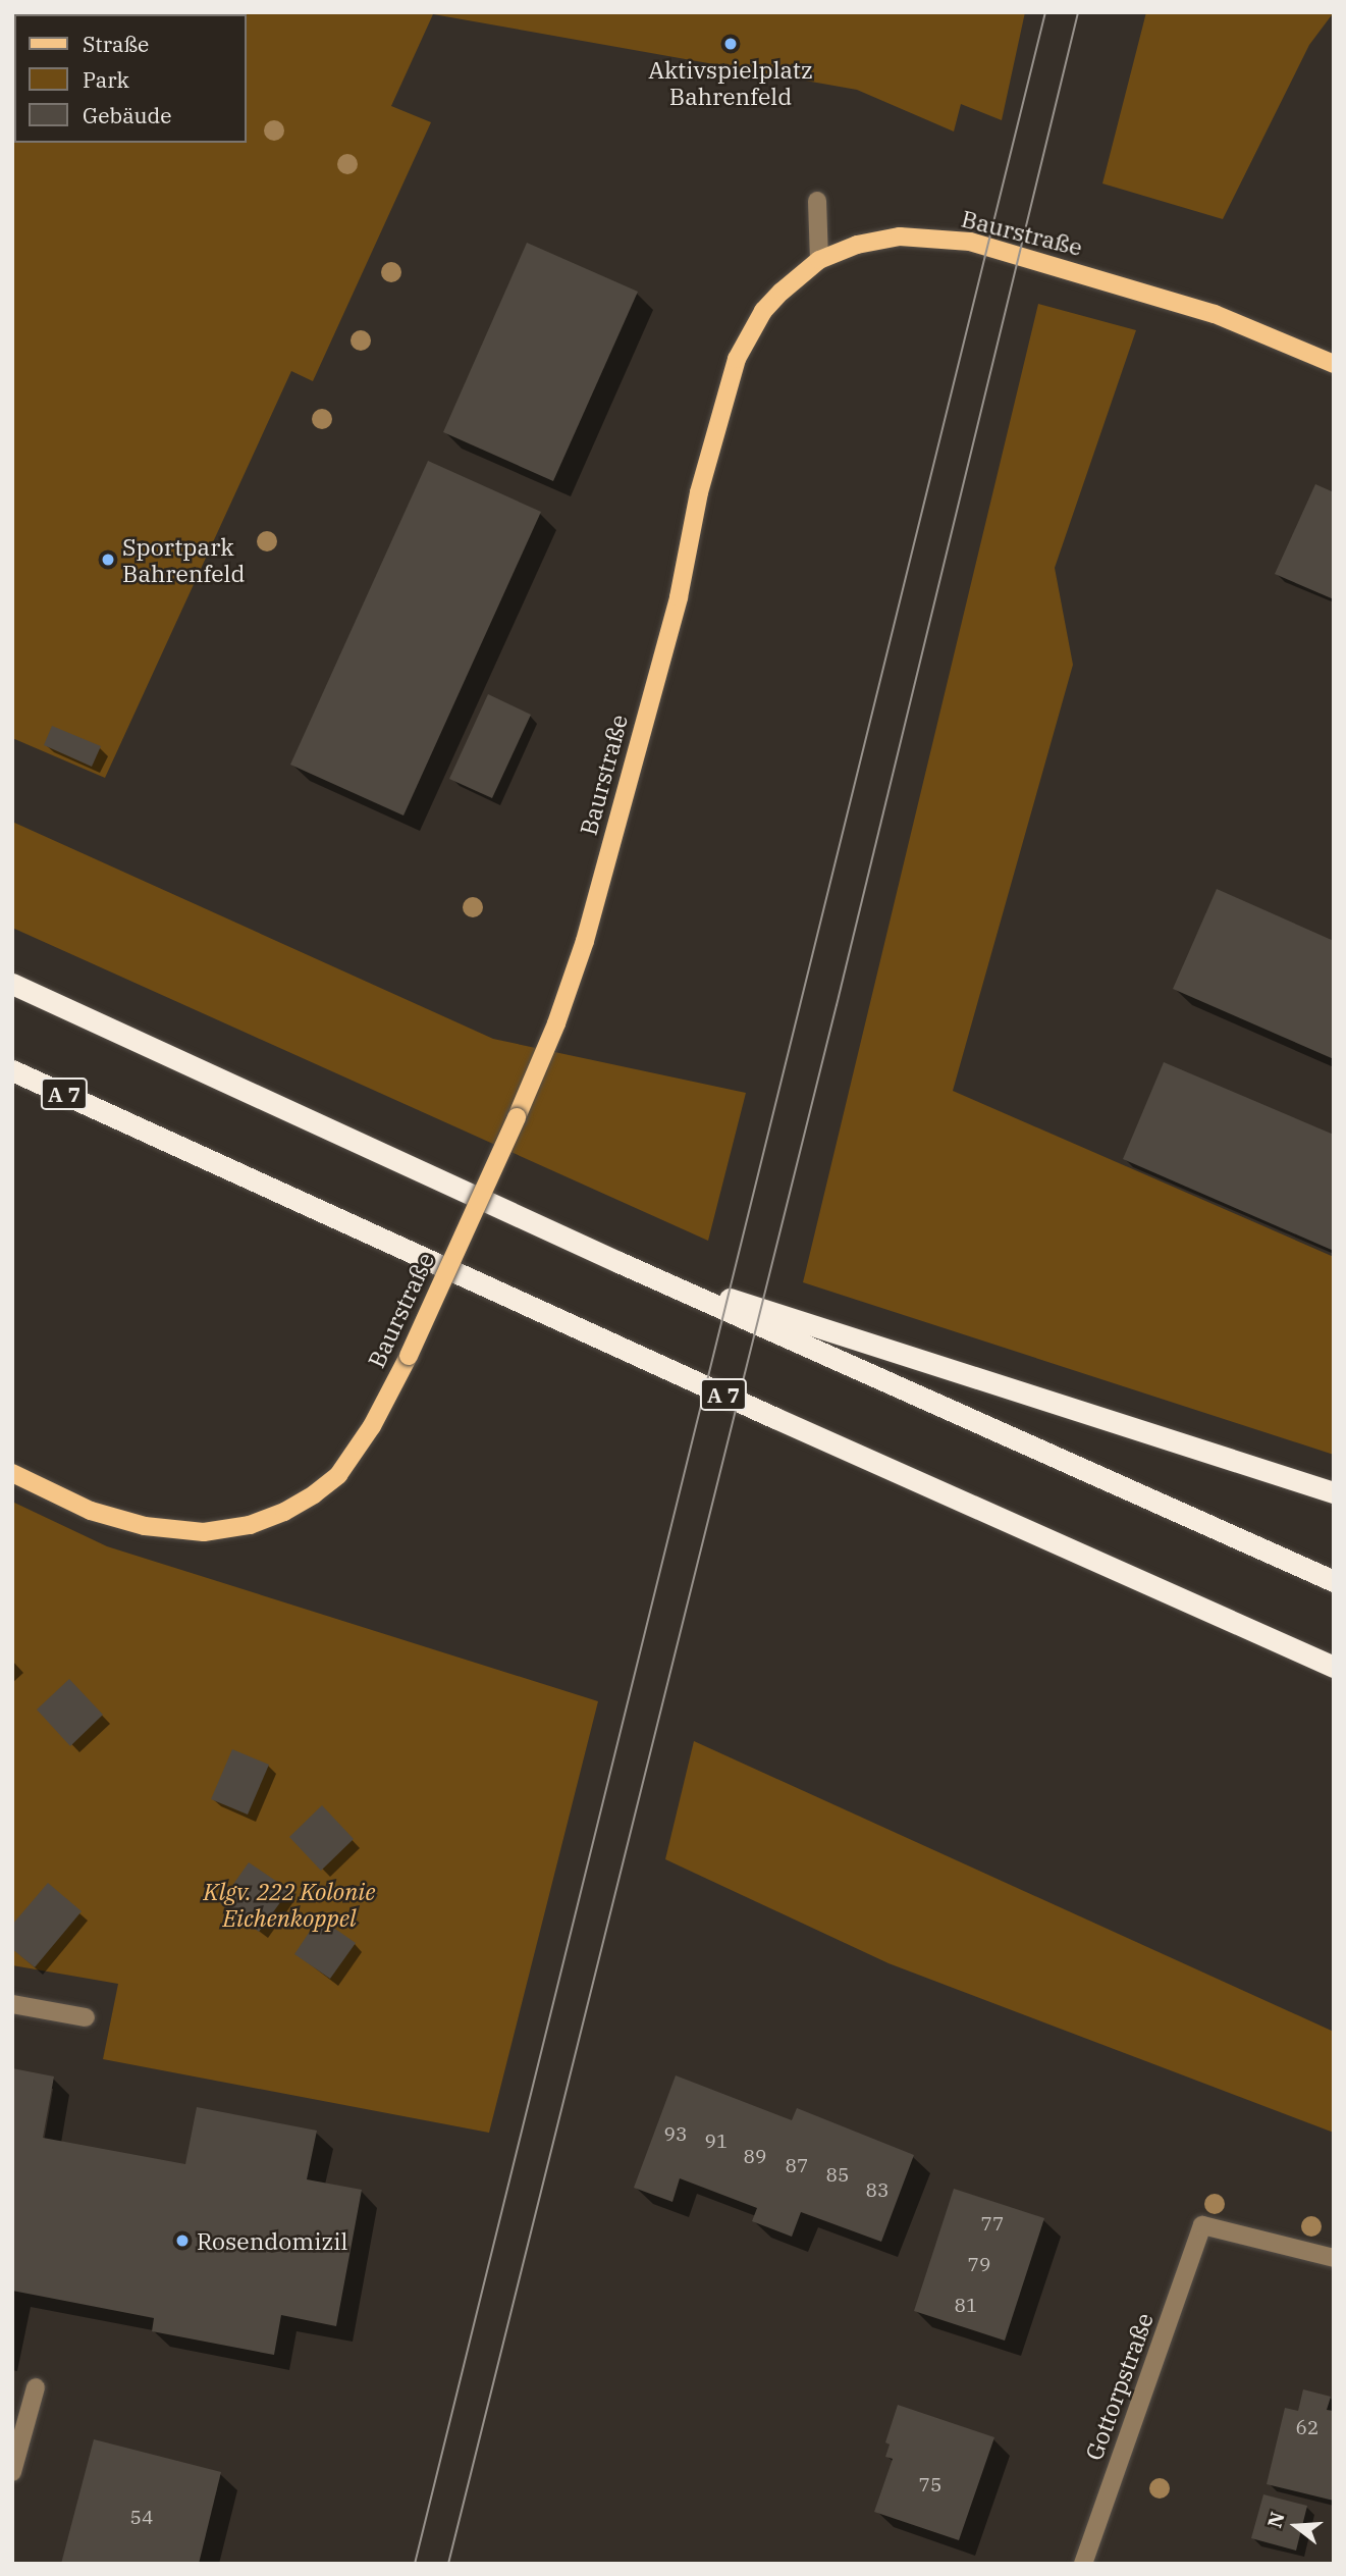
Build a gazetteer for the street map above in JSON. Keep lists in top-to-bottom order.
{
  "streets": {
    "highway": ["A 7"],
    "main road": ["Baurstraße"],
    "street": ["Gottorpstraße"]
  },
  "parks": ["Klgv. 222 Kolonie Eichenkoppel"],
  "places": ["Aktivspielplatz Bahrenfeld", "Sportpark Bahrenfeld", "Rosendomizil"],
  "house_numbers": [
    "93",
    "91",
    "89",
    "87",
    "85",
    "83",
    "77",
    "79",
    "81",
    "62",
    "75",
    "54"
  ],
  "legend": ["Straße", "Park", "Gebäude"],
  "north": "left"
}
